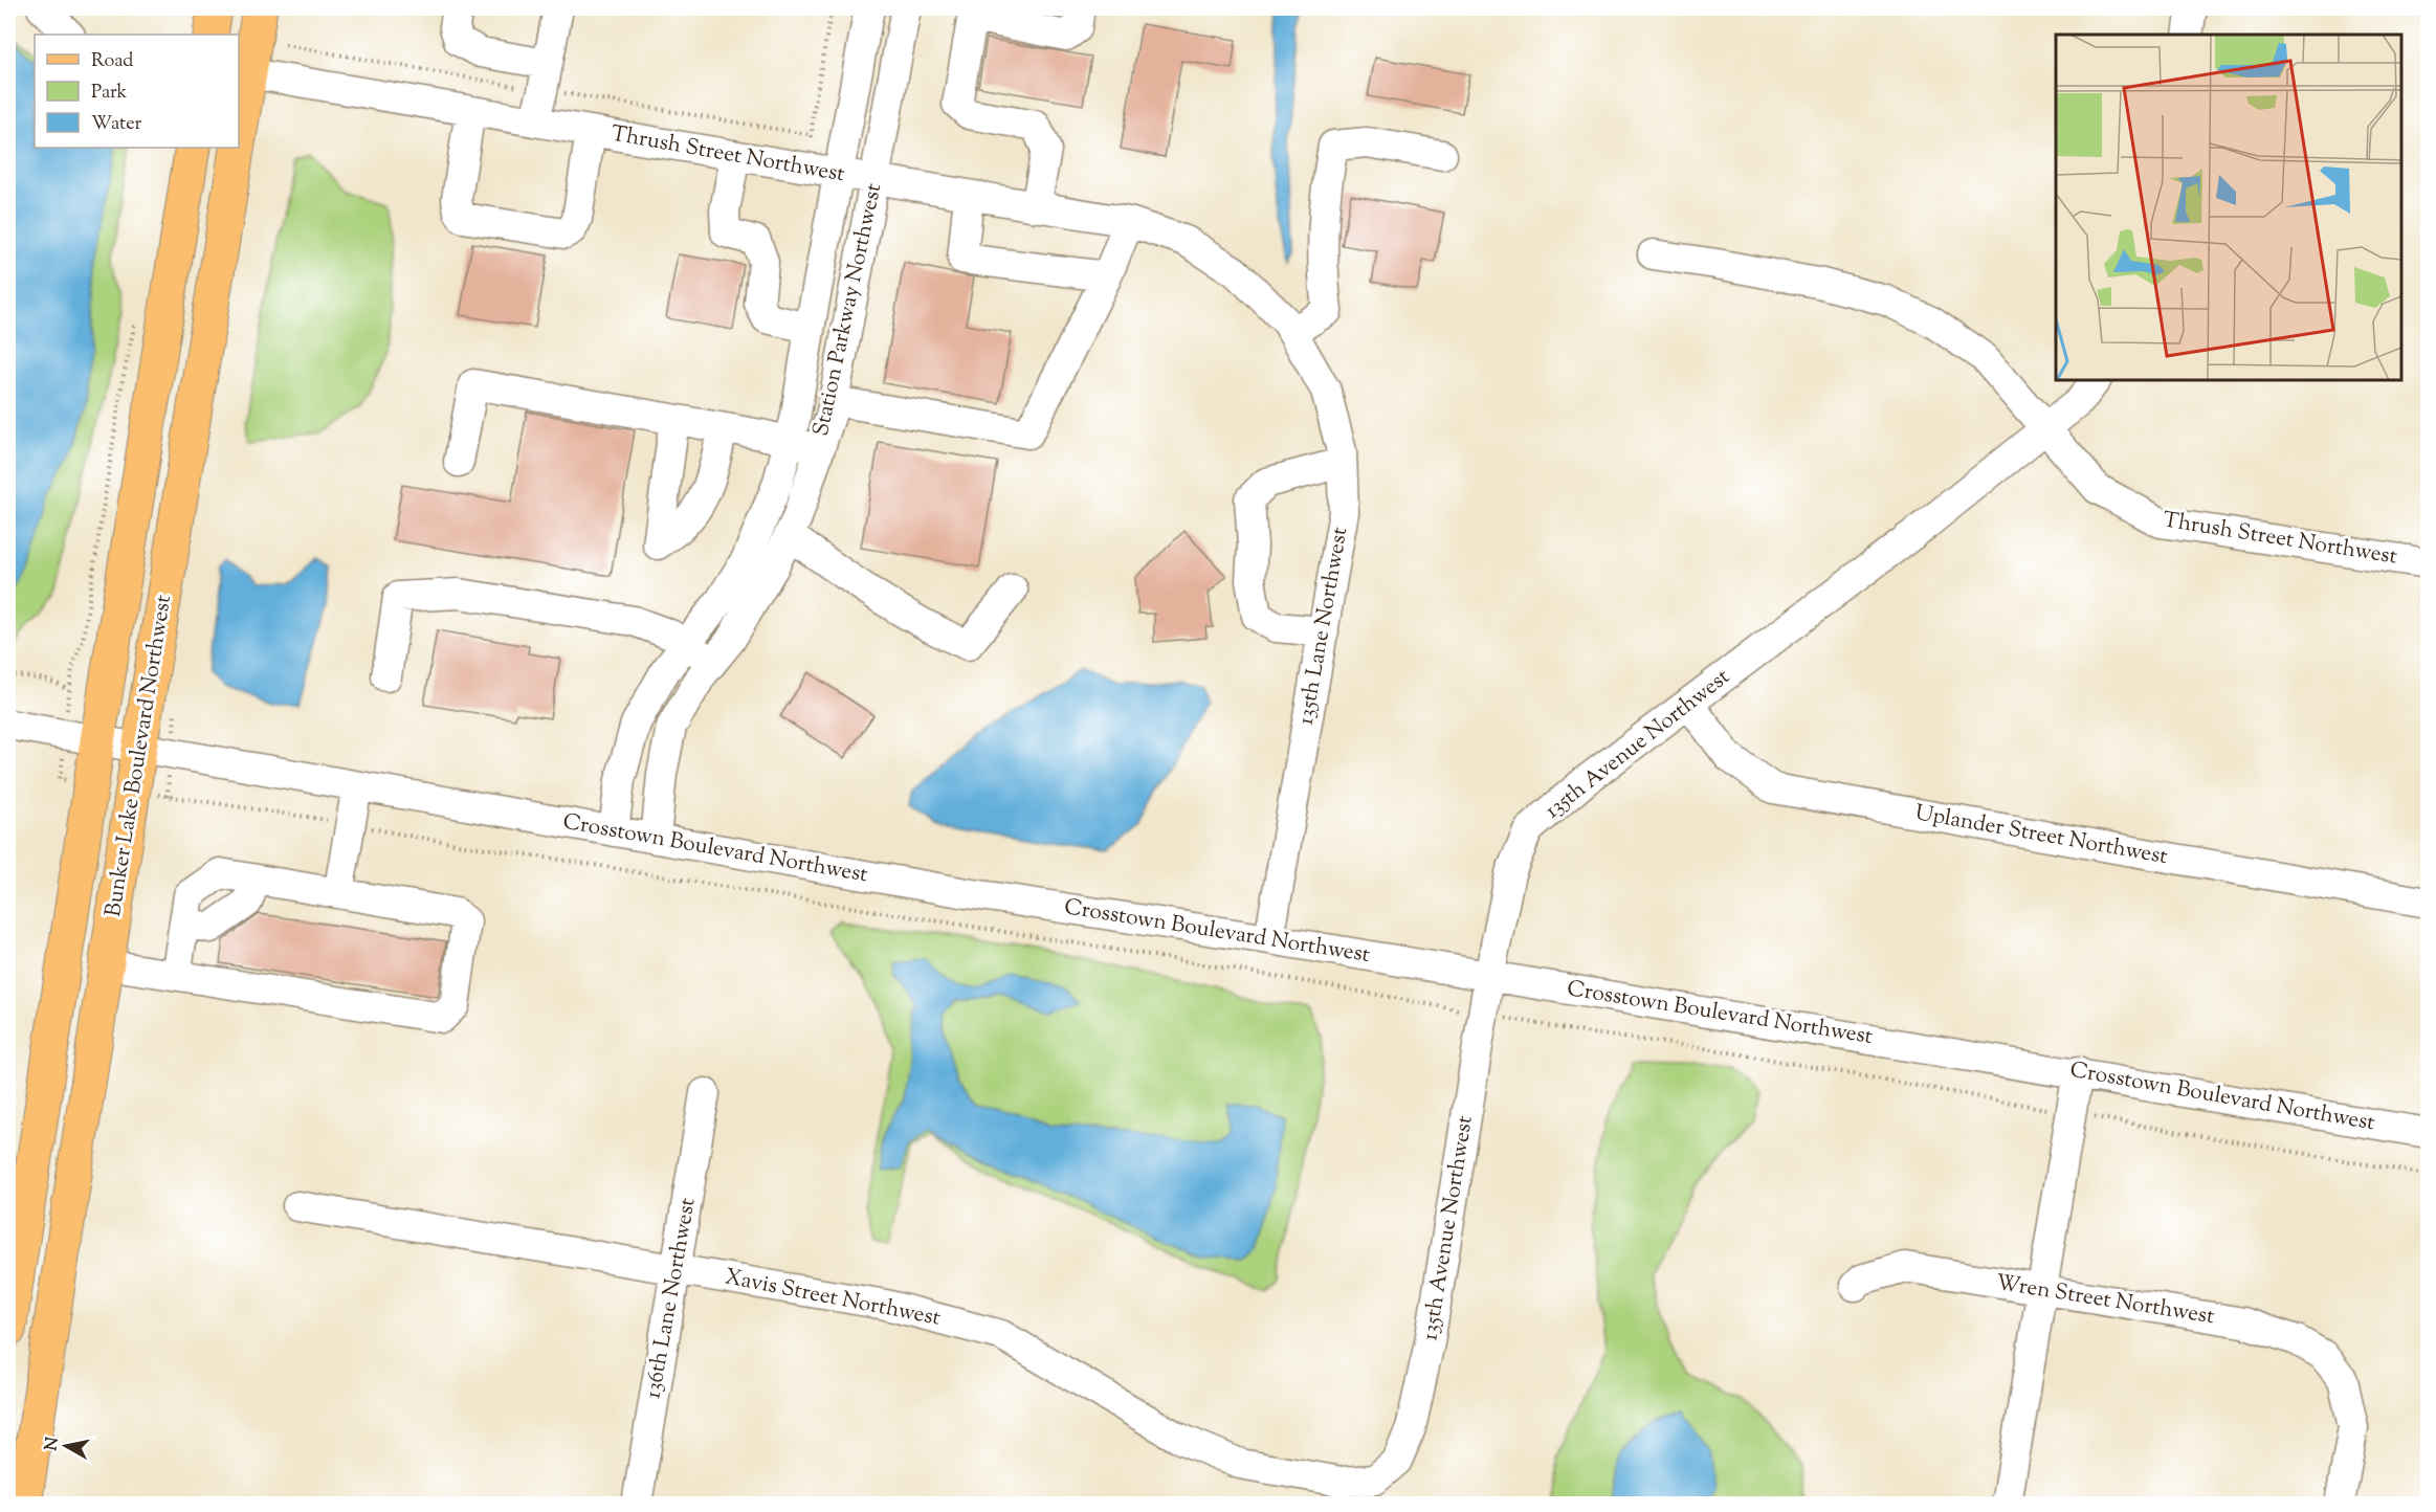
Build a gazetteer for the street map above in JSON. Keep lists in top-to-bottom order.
{
  "streets": {
    "main road": ["Bunker Lake Boulevard Northwest"],
    "street": [
      "Thrush Street Northwest",
      "Station Parkway Northwest",
      "135th Lane Northwest",
      "135th Avenue Northwest",
      "Uplander Street Northwest",
      "Crosstown Boulevard Northwest",
      "136th Lane Northwest",
      "Xavis Street Northwest",
      "Wren Street Northwest"
    ]
  },
  "crossings": [
    ["Thrush Street Northwest", "Station Parkway Northwest"],
    ["Thrush Street Northwest", "135th Lane Northwest"],
    ["Thrush Street Northwest", "135th Avenue Northwest"],
    ["Thrush Street Northwest", "Bunker Lake Boulevard Northwest"],
    ["Station Parkway Northwest", "Crosstown Boulevard Northwest"],
    ["135th Lane Northwest", "Crosstown Boulevard Northwest"],
    ["135th Avenue Northwest", "Uplander Street Northwest"],
    ["135th Avenue Northwest", "Crosstown Boulevard Northwest"],
    ["135th Avenue Northwest", "Xavis Street Northwest"],
    ["Bunker Lake Boulevard Northwest", "Crosstown Boulevard Northwest"],
    ["136th Lane Northwest", "Xavis Street Northwest"]
  ],
  "legend": ["Road", "Park", "Water"],
  "north": "left"
}
